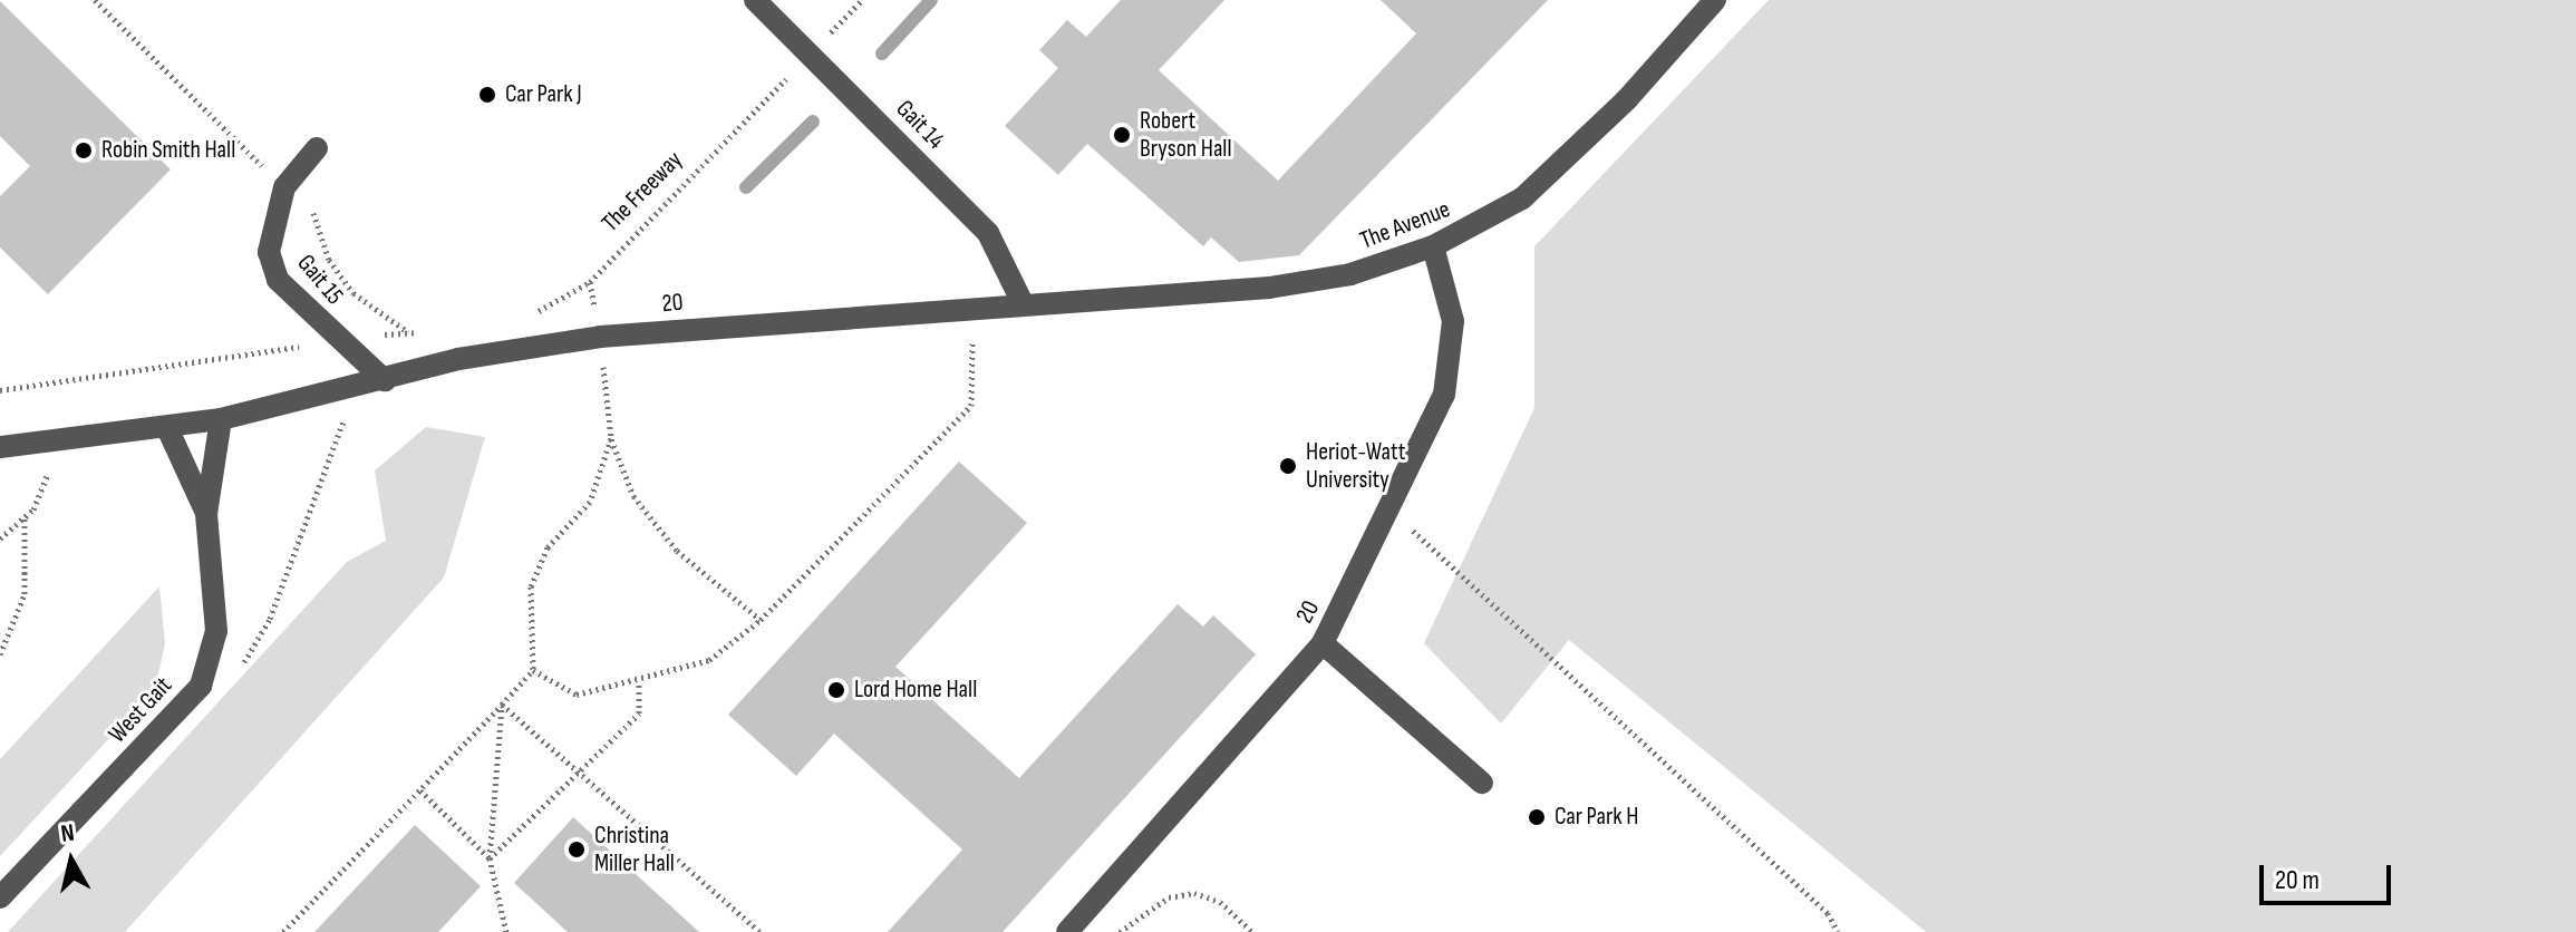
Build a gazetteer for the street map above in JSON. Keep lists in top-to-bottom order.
{
  "streets": {
    "lane": [
      "Gait 14",
      "The Avenue",
      "Gait 15",
      "20",
      "West Gait"
    ],
    "path": ["The Freeway"]
  },
  "crossings": [
    ["Gait 14", "The Freeway"],
    ["Gait 14", "The Avenue"],
    ["Gait 14", "20"],
    ["The Avenue", "20"],
    ["Gait 15", "20"]
  ],
  "places": [
    "Car Park J",
    "Robert Bryson Hall",
    "Robin Smith Hall",
    "Heriot-Watt University",
    "Lord Home Hall",
    "Car Park H",
    "Christina Miller Hall"
  ],
  "scale_bar": "20 m",
  "north": "top"
}
